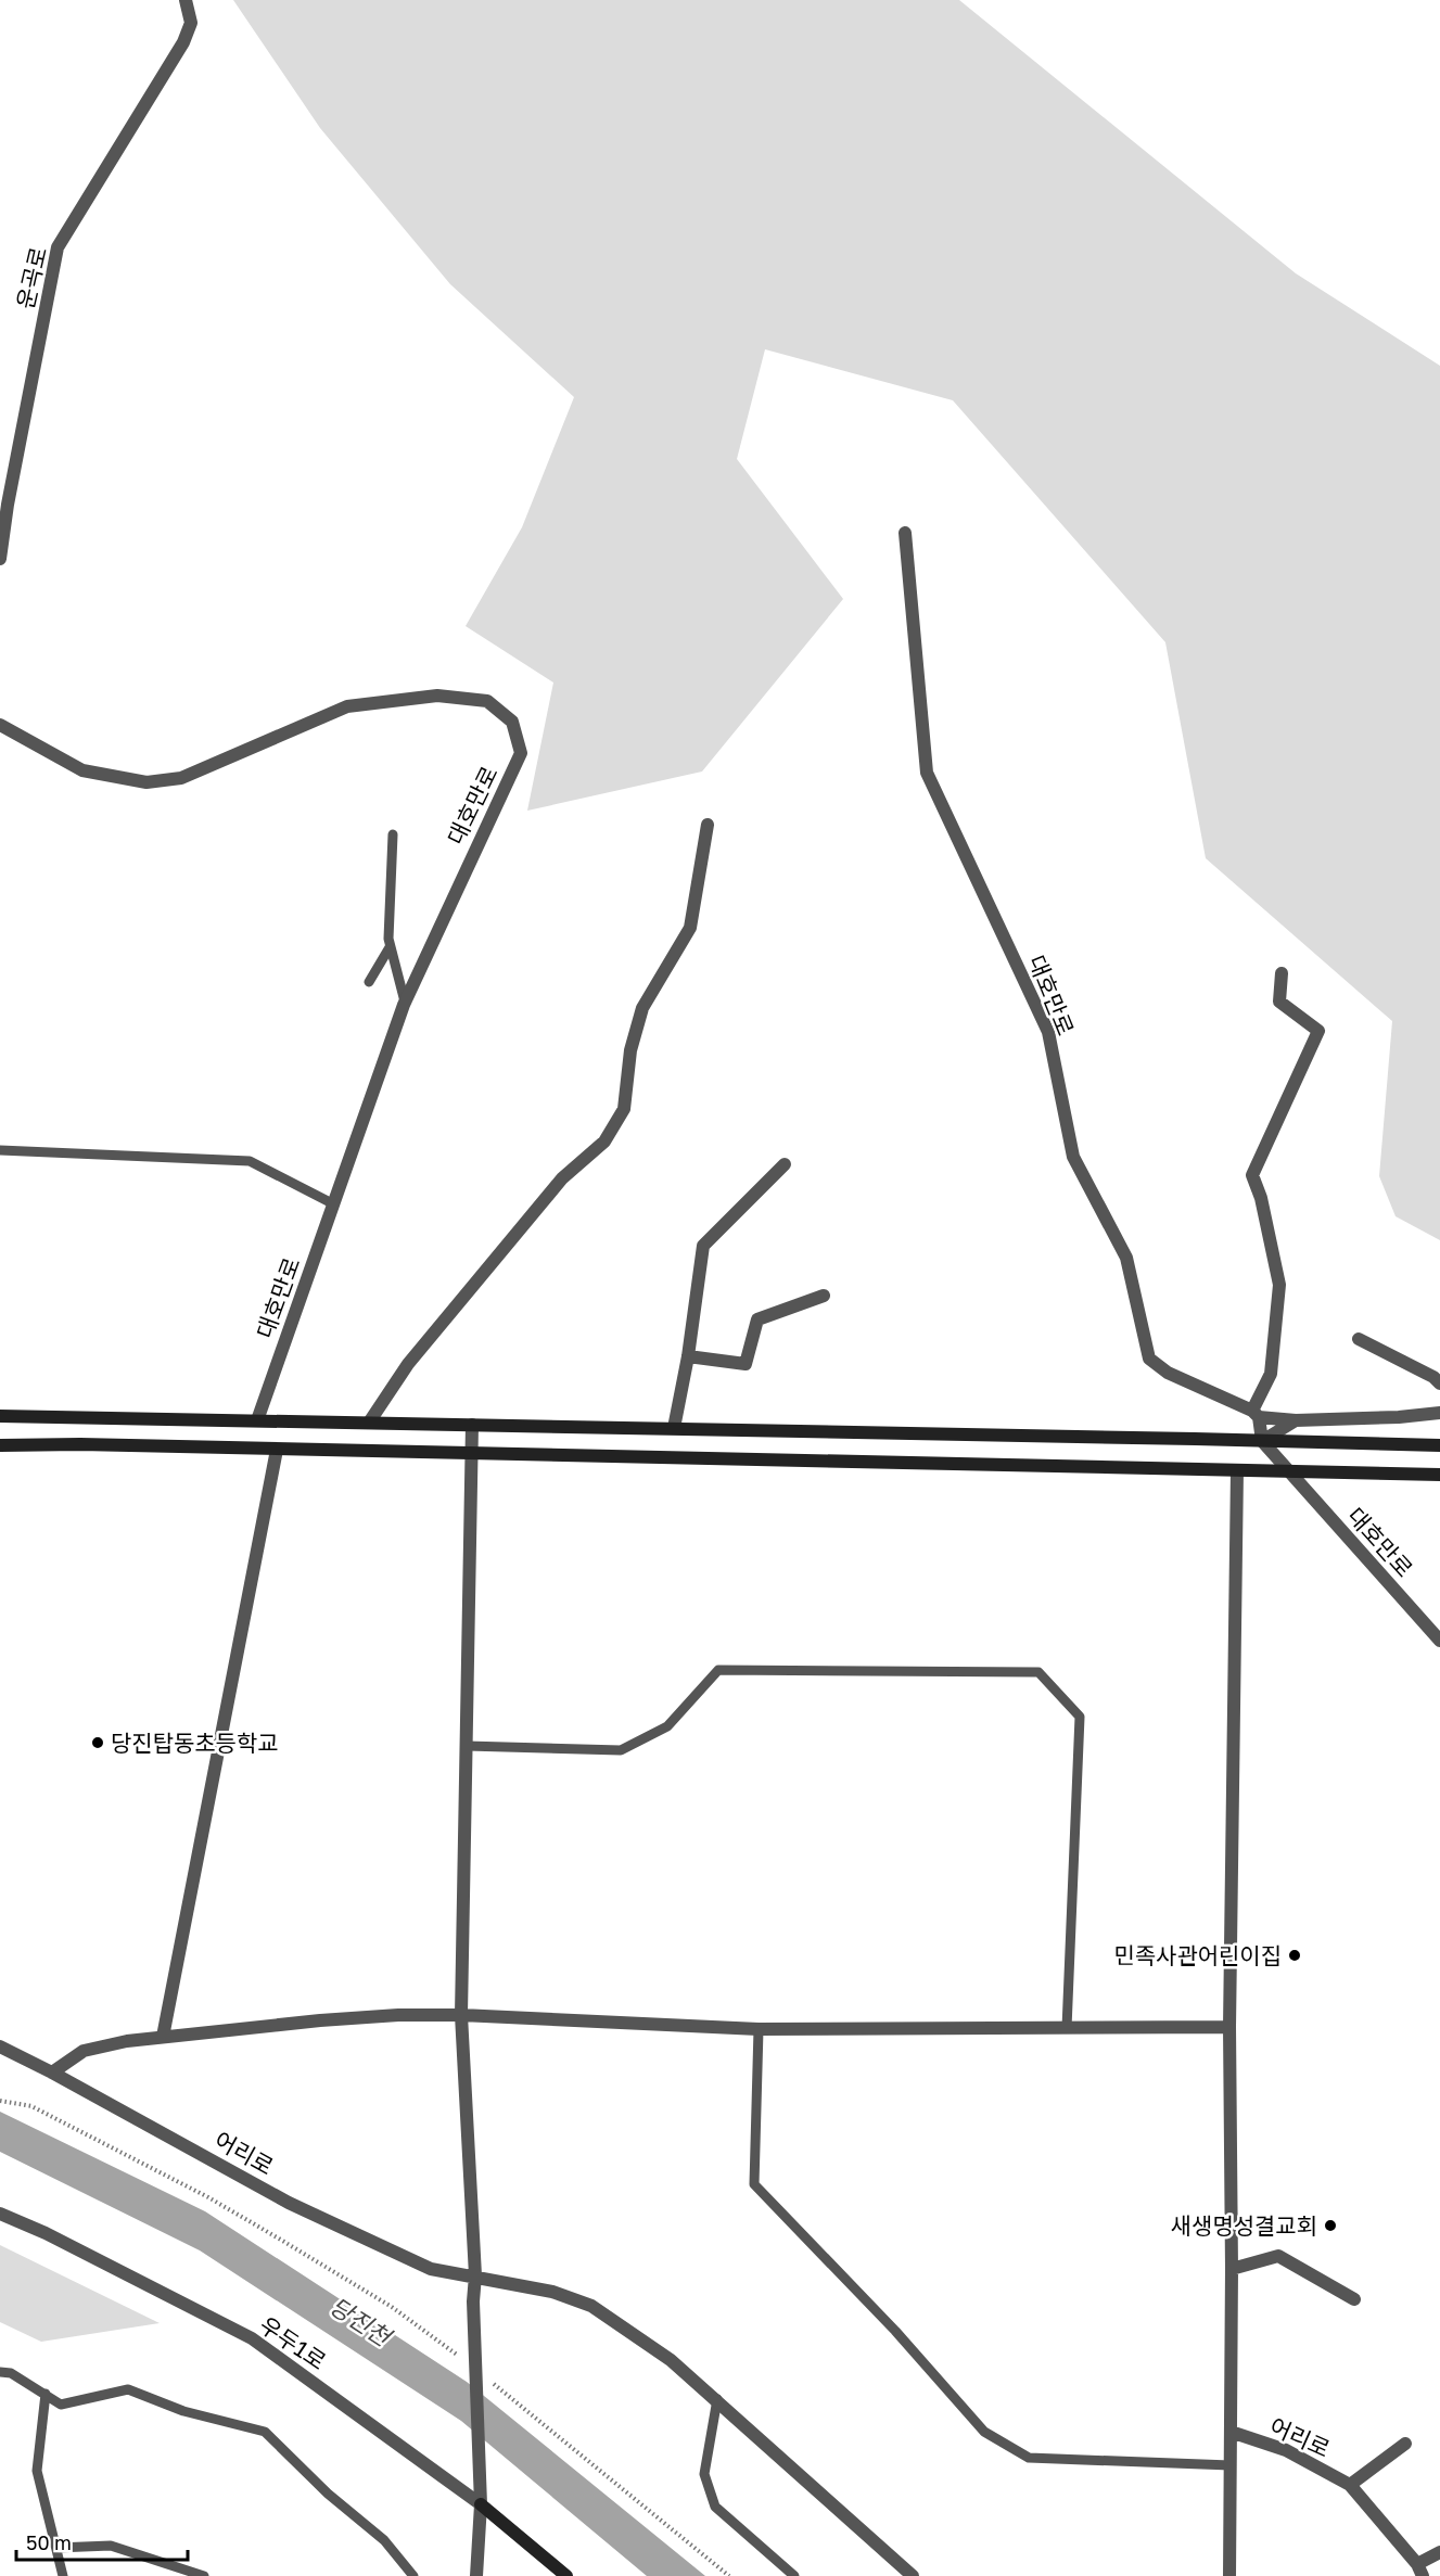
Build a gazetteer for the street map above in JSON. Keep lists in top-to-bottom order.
{
  "streets": {
    "main road": ["대호만로"],
    "street": ["운곡로", "어리로", "우두1로"]
  },
  "water": ["당진천"],
  "places": ["당진탑동초등학교", "민족사관어린이집", "새생명성결교회"],
  "scale_bar": "50 m"
}
